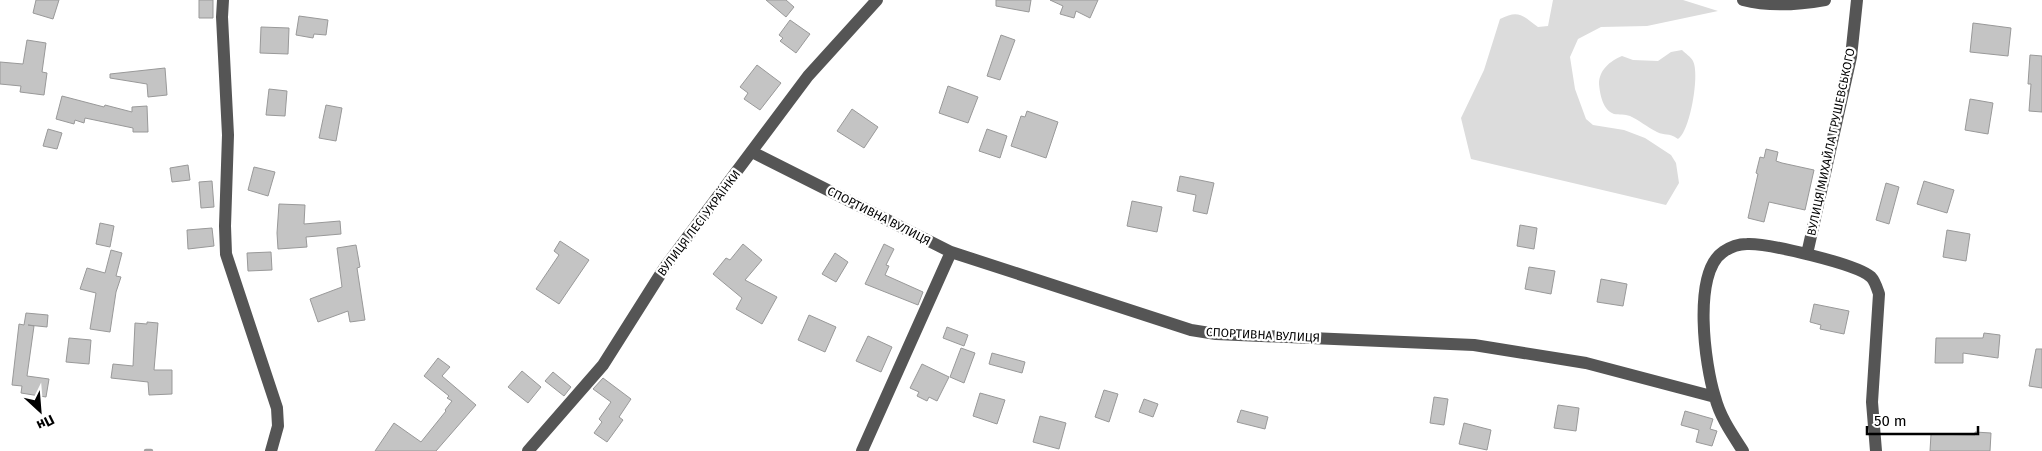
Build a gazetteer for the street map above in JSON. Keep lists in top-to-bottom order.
{
  "streets": {
    "street": ["ВУЛИЦЯ МИХАЙЛА ГРУШЕВСЬКОГО", "СПОРТИВНА ВУЛИЦЯ", "ВУЛИЦЯ ЛЕСІ УКРАЇНКИ"]
  },
  "crossings": [
    ["ВУЛИЦЯ МИХАЙЛА ГРУШЕВСЬКОГО", "СПОРТИВНА ВУЛИЦЯ"],
    ["СПОРТИВНА ВУЛИЦЯ", "ВУЛИЦЯ ЛЕСІ УКРАЇНКИ"]
  ],
  "scale_bar": "50 m",
  "north": "bottom right"
}
